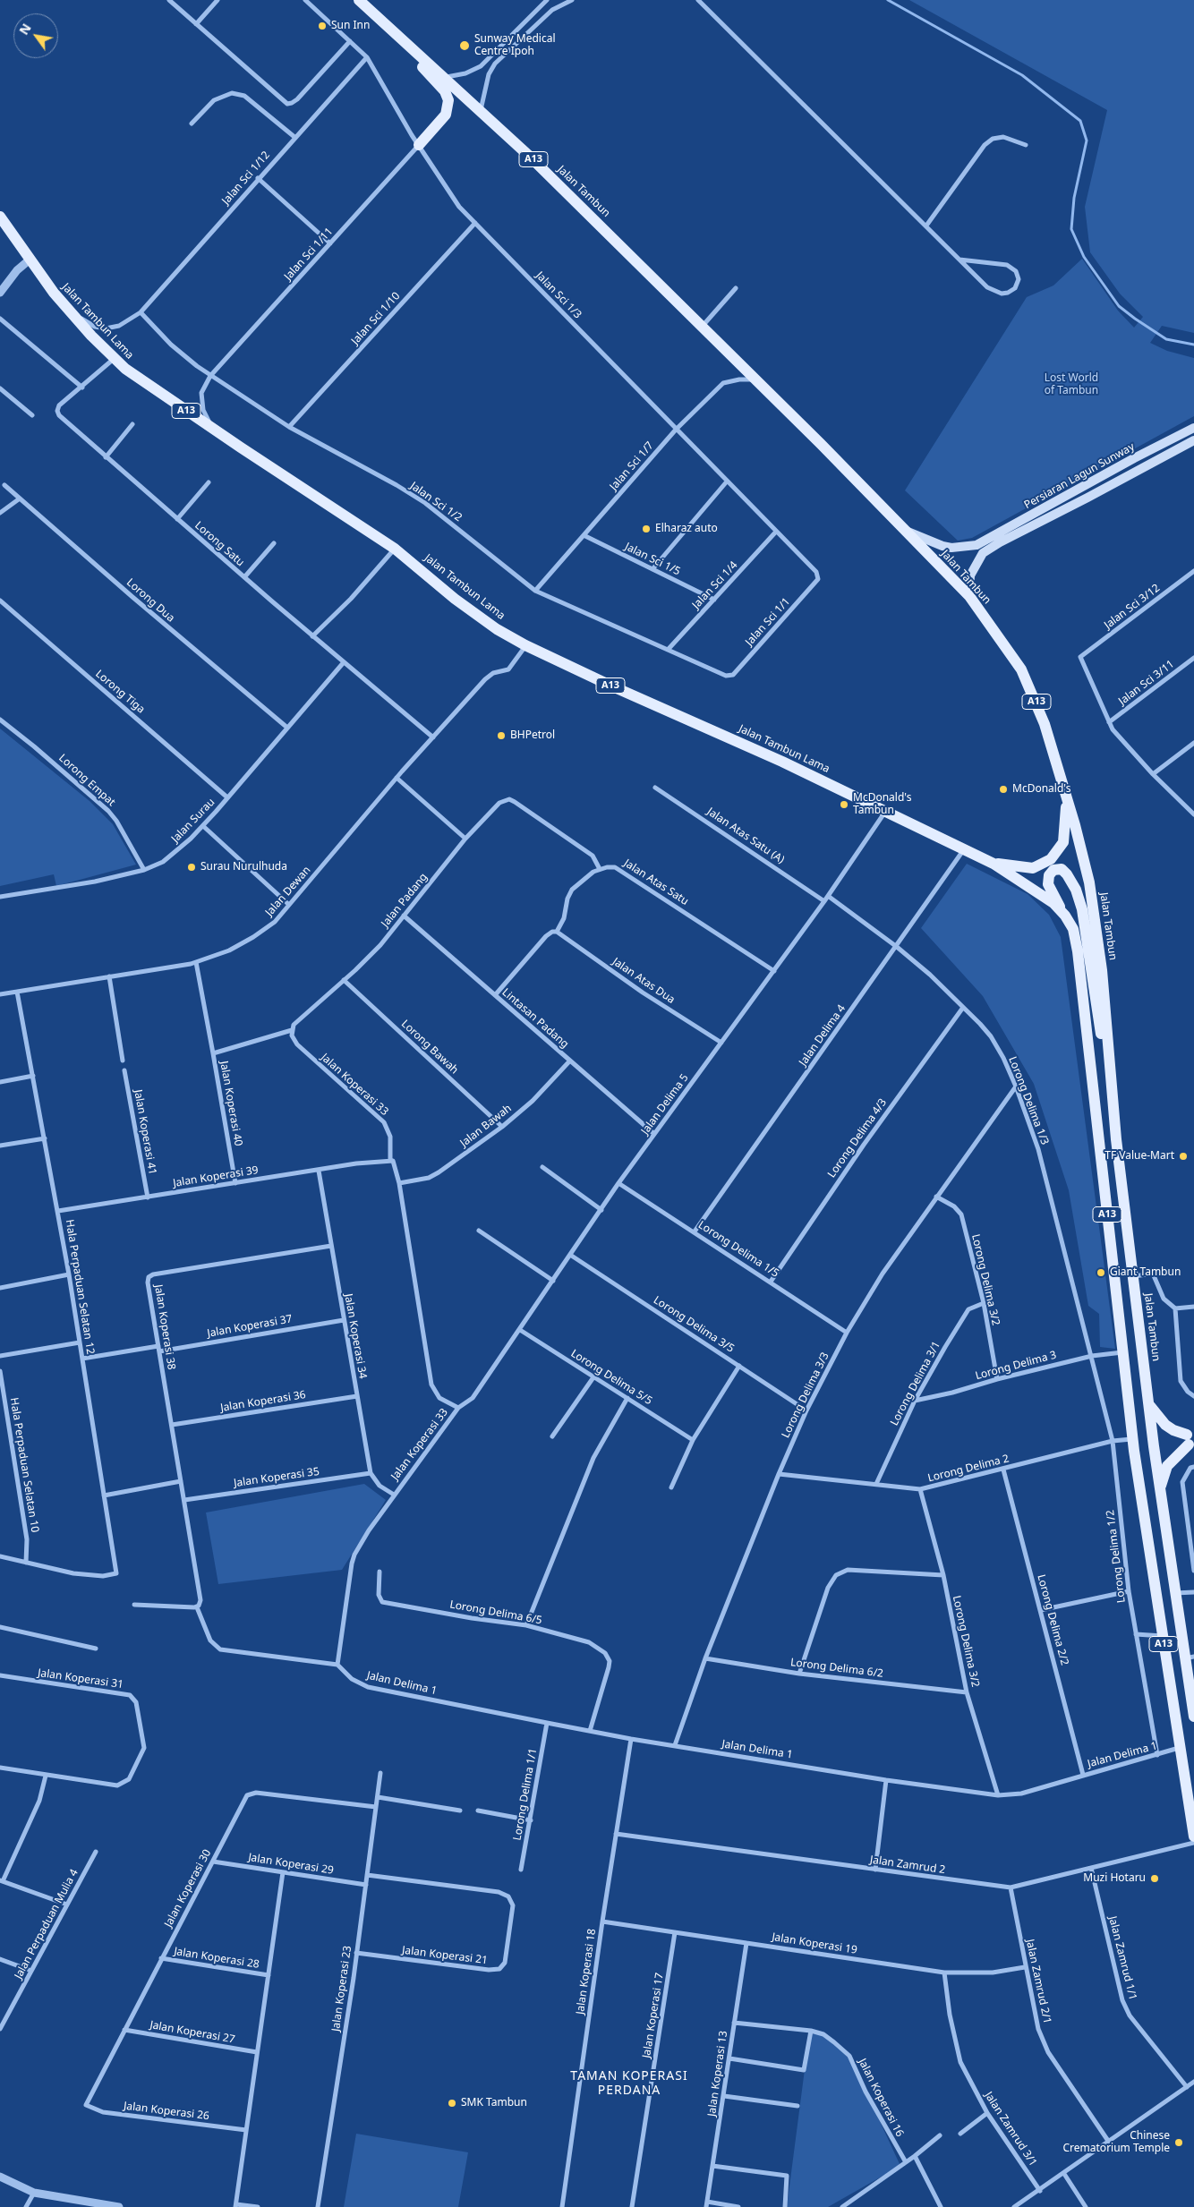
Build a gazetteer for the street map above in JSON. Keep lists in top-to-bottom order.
{
  "streets": {
    "main road": [
      "A13",
      "Jalan Tambun",
      "Jalan Tambun Lama",
      "Persiaran Lagun Sunway"
    ],
    "street": [
      "Jalan Sci 1/12",
      "Jalan Sci 1/11",
      "Jalan Sci 1/3",
      "Jalan Sci 1/10",
      "Jalan Sci 1/7",
      "Jalan Sci 1/2",
      "Lorong Satu",
      "Jalan Sci 1/5",
      "Jalan Sci 1/4",
      "Lorong Dua",
      "Jalan Sci 3/12",
      "Jalan Sci 1/1",
      "Jalan Sci 3/11",
      "Lorong Tiga",
      "Lorong Empat",
      "Jalan Surau",
      "Jalan Atas Satu (A)",
      "Jalan Atas Satu",
      "Jalan Dewan",
      "Jalan Padang",
      "Jalan Atas Dua",
      "Lintasan Padang",
      "Jalan Delima 4",
      "Lorong Bawah",
      "Jalan Koperasi 33",
      "Lorong Delima 1/3",
      "Jalan Koperasi 40",
      "Jalan Delima 5",
      "Jalan Bawah",
      "Jalan Koperasi 41",
      "Lorong Delima 4/3",
      "Jalan Koperasi 39",
      "Lorong Delima 1/5",
      "Lorong Delima 3/2",
      "Hala Perpaduan Selatan 12",
      "Lorong Delima 3/5",
      "Jalan Koperasi 37",
      "Jalan Koperasi 38",
      "Jalan Koperasi 34",
      "Lorong Delima 3",
      "Lorong Delima 5/5",
      "Lorong Delima 3/1",
      "Lorong Delima 3/3",
      "Jalan Koperasi 36",
      "Hala Perpaduan Selatan 10",
      "Lorong Delima 2",
      "Jalan Koperasi 35",
      "Lorong Delima 1/2",
      "Lorong Delima 6/5",
      "Lorong Delima 2/2",
      "Lorong Delima 6/2",
      "Jalan Koperasi 31",
      "Jalan Delima 1",
      "Lorong Delima 1/1",
      "Jalan Koperasi 29",
      "Jalan Zamrud 2",
      "Jalan Koperasi 30",
      "Jalan Perpaduan Mulia 4",
      "Jalan Koperasi 19",
      "Jalan Koperasi 21",
      "Jalan Koperasi 28",
      "Jalan Zamrud 1/1",
      "Jalan Koperasi 18",
      "Jalan Zamrud 2/1",
      "Jalan Koperasi 23",
      "Jalan Koperasi 17",
      "Jalan Koperasi 27",
      "Jalan Koperasi 13",
      "Jalan Koperasi 16",
      "Jalan Koperasi 26",
      "Jalan Zamrud 3/1"
    ]
  },
  "crossings": [
    ["A13", "Jalan Tambun"],
    ["A13", "Lorong Delima 3"],
    ["A13", "Lorong Delima 2"],
    ["A13", "Jalan Delima 1"],
    ["Jalan Sci 1/12", "Jalan Sci 1/3"],
    ["Jalan Sci 1/12", "Jalan Tambun Lama"],
    ["Jalan Sci 1/12", "Jalan Sci 1/2"],
    ["Jalan Tambun", "Jalan Sci 1/7"],
    ["Jalan Tambun", "Persiaran Lagun Sunway"],
    ["Jalan Sci 1/11", "Jalan Sci 1/3"],
    ["Jalan Sci 1/11", "Jalan Tambun Lama"],
    ["Jalan Sci 1/11", "Jalan Sci 1/2"],
    ["Jalan Sci 1/3", "Jalan Sci 1/10"],
    ["Jalan Sci 1/3", "Jalan Sci 1/7"],
    ["Jalan Sci 1/3", "Jalan Sci 1/4"],
    ["Jalan Sci 1/3", "Jalan Sci 1/1"],
    ["Jalan Sci 1/10", "Jalan Sci 1/2"],
    ["Jalan Tambun Lama", "Lorong Satu"],
    ["Jalan Tambun Lama", "Jalan Dewan"],
    ["Jalan Tambun Lama", "Jalan Delima 4"],
    ["Jalan Tambun Lama", "Jalan Delima 5"],
    ["Jalan Sci 1/7", "Jalan Sci 1/2"],
    ["Jalan Sci 1/7", "Jalan Sci 1/5"],
    ["Jalan Sci 1/2", "Jalan Sci 1/4"],
    ["Jalan Sci 1/2", "Jalan Sci 1/1"],
    ["Lorong Satu", "Jalan Surau"],
    ["Lorong Satu", "Jalan Dewan"],
    ["Jalan Sci 1/5", "Jalan Sci 1/4"],
    ["Lorong Dua", "Jalan Surau"],
    ["Jalan Sci 3/12", "Jalan Sci 3/11"],
    ["Lorong Tiga", "Jalan Surau"],
    ["Lorong Empat", "Jalan Surau"],
    ["Jalan Atas Satu (A)", "Jalan Delima 5"],
    ["Jalan Atas Satu", "Jalan Padang"],
    ["Jalan Atas Satu", "Jalan Delima 5"],
    ["Jalan Dewan", "Hala Perpaduan Selatan 12"],
    ["Jalan Padang", "Lintasan Padang"],
    ["Jalan Padang", "Lorong Bawah"],
    ["Jalan Padang", "Jalan Koperasi 33"],
    ["Jalan Padang", "Jalan Koperasi 40"],
    ["Jalan Atas Dua", "Jalan Delima 5"],
    ["Lintasan Padang", "Jalan Delima 5"],
    ["Lintasan Padang", "Jalan Bawah"],
    ["Jalan Delima 4", "Lorong Delima 1/3"],
    ["Jalan Delima 4", "Lorong Delima 1/5"],
    ["Lorong Bawah", "Jalan Bawah"],
    ["Jalan Koperasi 33", "Jalan Koperasi 40"],
    ["Jalan Koperasi 33", "Jalan Delima 5"],
    ["Jalan Koperasi 33", "Jalan Bawah"],
    ["Jalan Koperasi 33", "Jalan Koperasi 39"],
    ["Jalan Koperasi 33", "Jalan Delima 1"],
    ["Lorong Delima 1/3", "Jalan Delima 5"],
    ["Lorong Delima 1/3", "Lorong Delima 4/3"],
    ["Lorong Delima 1/3", "Lorong Delima 3"],
    ["Lorong Delima 1/3", "Lorong Delima 3/3"],
    ["Lorong Delima 1/3", "Lorong Delima 1/2"],
    ["Jalan Koperasi 40", "Jalan Koperasi 39"],
    ["Jalan Delima 5", "Lorong Delima 1/5"],
    ["Jalan Delima 5", "Lorong Delima 3/5"],
    ["Jalan Delima 5", "Lorong Delima 5/5"],
    ["Jalan Koperasi 41", "Jalan Koperasi 39"],
    ["Lorong Delima 4/3", "Lorong Delima 1/5"],
    ["Jalan Koperasi 39", "Hala Perpaduan Selatan 12"],
    ["Jalan Koperasi 39", "Jalan Koperasi 34"],
    ["Lorong Delima 1/5", "Lorong Delima 3/3"],
    ["Lorong Delima 3/2", "Lorong Delima 3"],
    ["Lorong Delima 3/2", "Lorong Delima 3/1"],
    ["Lorong Delima 3/2", "Lorong Delima 3/3"],
    ["Lorong Delima 3/2", "Lorong Delima 2"],
    ["Lorong Delima 3/2", "Lorong Delima 6/2"],
    ["Lorong Delima 3/2", "Jalan Delima 1"],
    ["Hala Perpaduan Selatan 12", "Hala Perpaduan Selatan 10"],
    ["Lorong Delima 3/5", "Lorong Delima 3/3"],
    ["Jalan Koperasi 37", "Jalan Koperasi 38"],
    ["Jalan Koperasi 37", "Jalan Koperasi 34"],
    ["Jalan Koperasi 38", "Jalan Koperasi 34"],
    ["Jalan Koperasi 38", "Jalan Koperasi 36"],
    ["Jalan Koperasi 38", "Jalan Koperasi 35"],
    ["Jalan Koperasi 34", "Jalan Koperasi 36"],
    ["Jalan Koperasi 34", "Jalan Koperasi 35"],
    ["Lorong Delima 3", "Lorong Delima 3/1"],
    ["Lorong Delima 3", "Lorong Delima 1/2"],
    ["Lorong Delima 3/1", "Lorong Delima 2"],
    ["Lorong Delima 3/3", "Lorong Delima 2"],
    ["Lorong Delima 3/3", "Lorong Delima 6/2"],
    ["Lorong Delima 3/3", "Jalan Delima 1"],
    ["Lorong Delima 2", "Lorong Delima 1/2"],
    ["Lorong Delima 2", "Lorong Delima 2/2"],
    ["Lorong Delima 1/2", "Jalan Delima 1"],
    ["Lorong Delima 6/5", "Jalan Delima 1"],
    ["Lorong Delima 2/2", "Jalan Delima 1"],
    ["Jalan Delima 1", "Lorong Delima 1/1"],
    ["Jalan Delima 1", "Jalan Koperasi 18"],
    ["Jalan Koperasi 29", "Jalan Koperasi 30"],
    ["Jalan Koperasi 29", "Jalan Koperasi 23"],
    ["Jalan Zamrud 2", "Jalan Zamrud 1/1"],
    ["Jalan Zamrud 2", "Jalan Koperasi 18"],
    ["Jalan Zamrud 2", "Jalan Zamrud 2/1"],
    ["Jalan Koperasi 30", "Jalan Koperasi 28"],
    ["Jalan Koperasi 30", "Jalan Koperasi 23"],
    ["Jalan Koperasi 30", "Jalan Koperasi 27"],
    ["Jalan Koperasi 30", "Jalan Koperasi 26"],
    ["Jalan Koperasi 19", "Jalan Koperasi 18"],
    ["Jalan Koperasi 19", "Jalan Zamrud 2/1"],
    ["Jalan Koperasi 19", "Jalan Koperasi 17"],
    ["Jalan Koperasi 19", "Jalan Koperasi 13"],
    ["Jalan Koperasi 19", "Jalan Zamrud 3/1"],
    ["Jalan Koperasi 21", "Jalan Koperasi 23"],
    ["Jalan Koperasi 13", "Jalan Koperasi 16"]
  ],
  "districts": ["TAMAN KOPERASI PERDANA"],
  "parks": ["Lost World of Tambun"],
  "places": [
    "Sun Inn",
    "Sunway Medical Centre Ipoh",
    "Elharaz auto",
    "BHPetrol",
    "McDonald's",
    "McDonald's Tambun",
    "Surau Nurulhuda",
    "TF Value-Mart",
    "Giant Tambun",
    "Muzi Hotaru",
    "SMK Tambun",
    "Chinese Crematorium Temple"
  ],
  "north": "top left"
}
